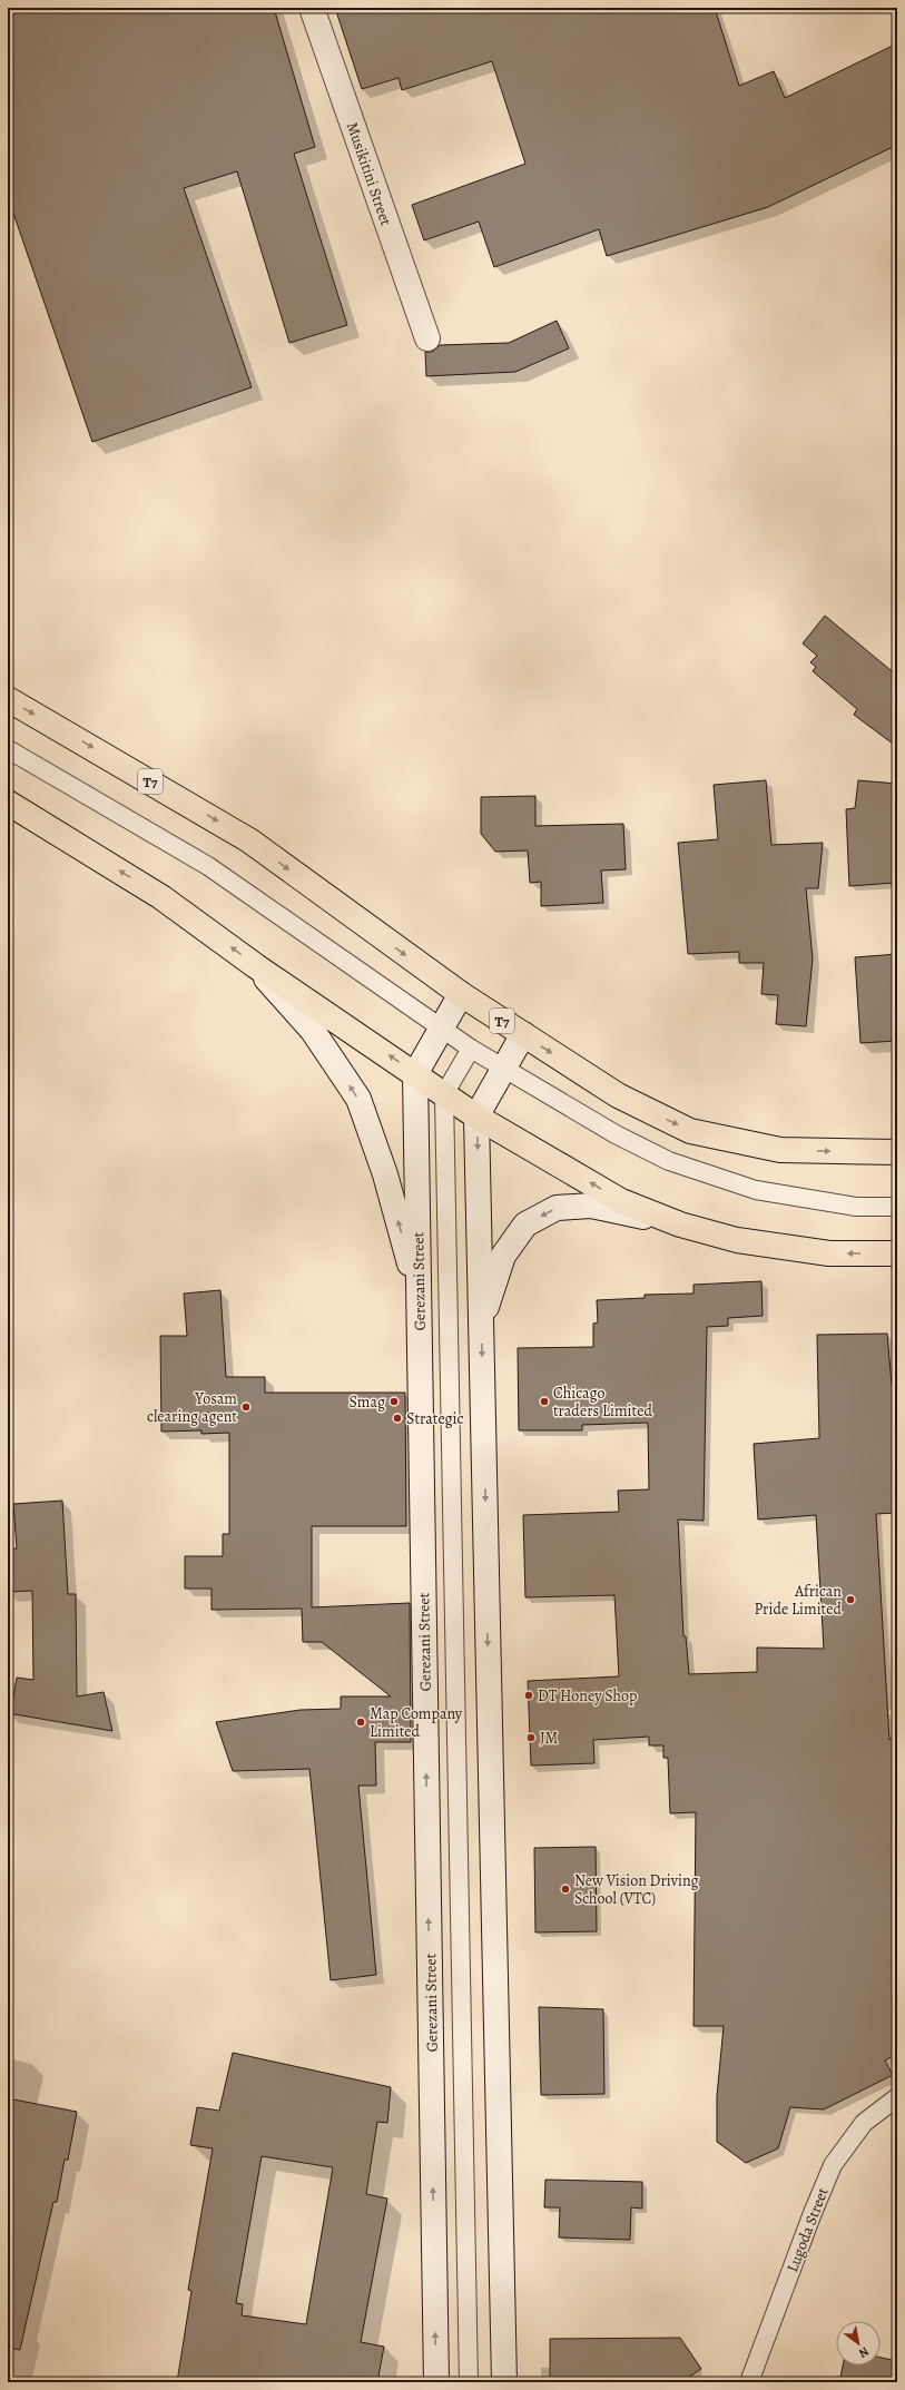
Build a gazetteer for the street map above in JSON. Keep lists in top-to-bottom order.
{
  "streets": {
    "highway": ["T7"],
    "main road": ["Musikitini Street", "Gerezani Street"],
    "lane": ["Lugoda Street"]
  },
  "places": [
    "Smag",
    "Chicago traders Limited",
    "Yosam clearing agent",
    "Strategic",
    "African Pride Limited",
    "DT Honey Shop",
    "Map Company Limited",
    "JM",
    "New Vision Driving School (VTC)"
  ],
  "north": "bottom right"
}
